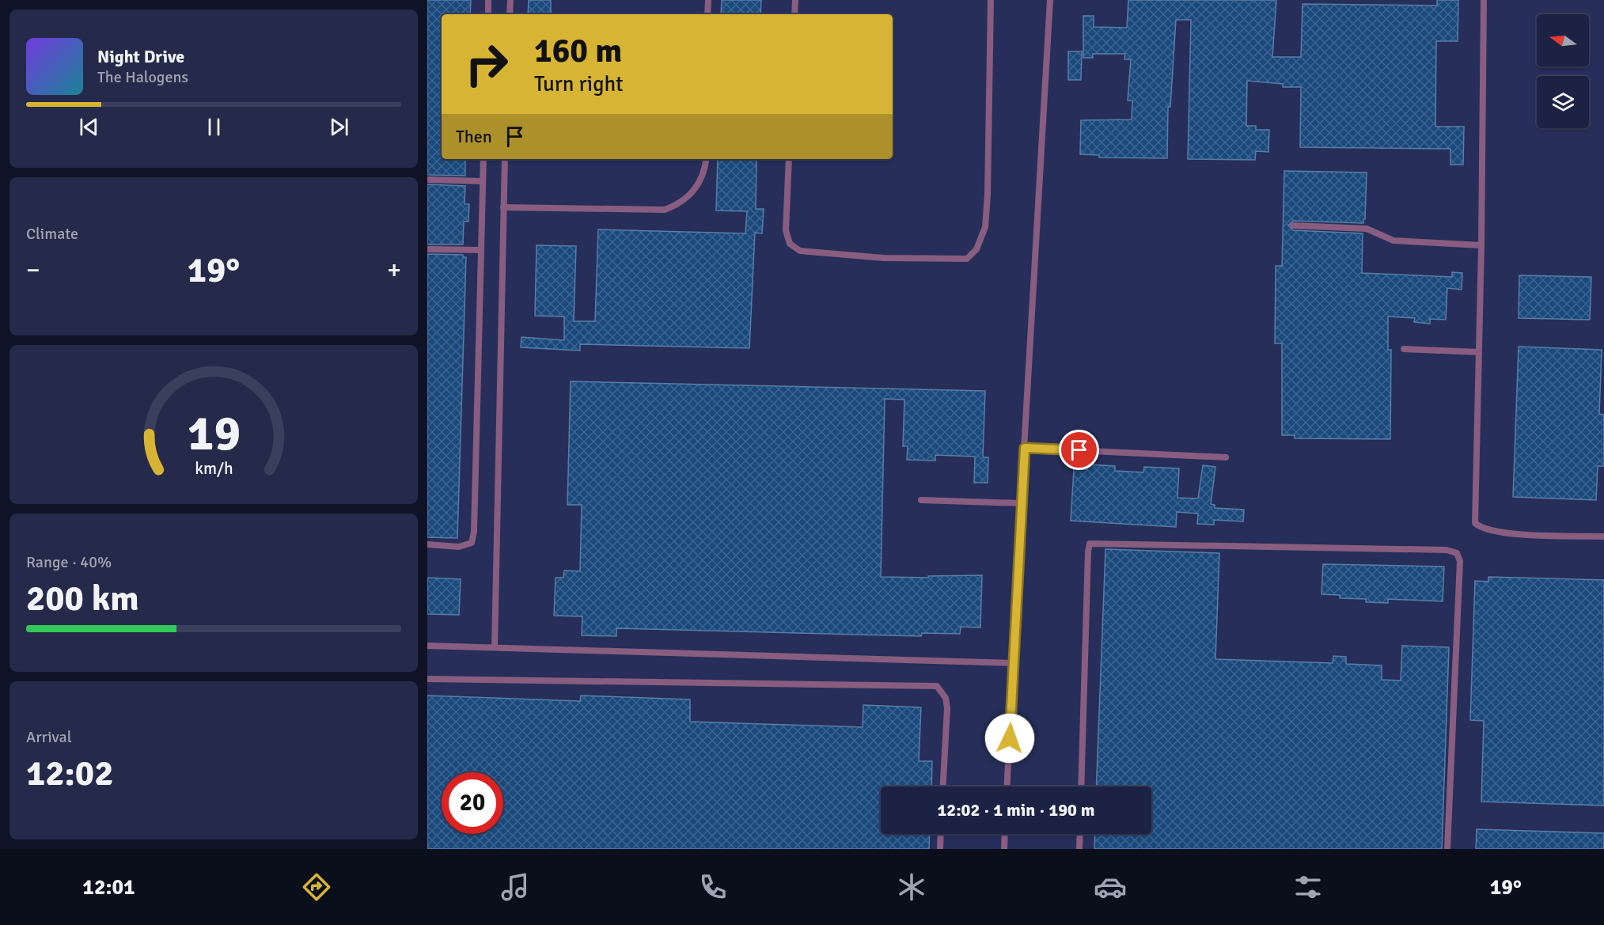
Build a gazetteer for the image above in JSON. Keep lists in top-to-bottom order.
{
  "north": "left",
  "page": {
    "turn": ["160 m", "Turn right"],
    "song": ["Night Drive", "The Halogens"],
    "then": "Then",
    "tile": [
      "Climate",
      ["Range · 40%", "200 km"],
      ["Arrival", "12:02"]
    ],
    "heat": ["−", "19°", "+"],
    "limit": "20",
    "trip": "12:02 · 1 min · 190 m",
    "tabs": ["12:01", "19°"],
    "gauge": ["19", "km/h"]
  }
}
